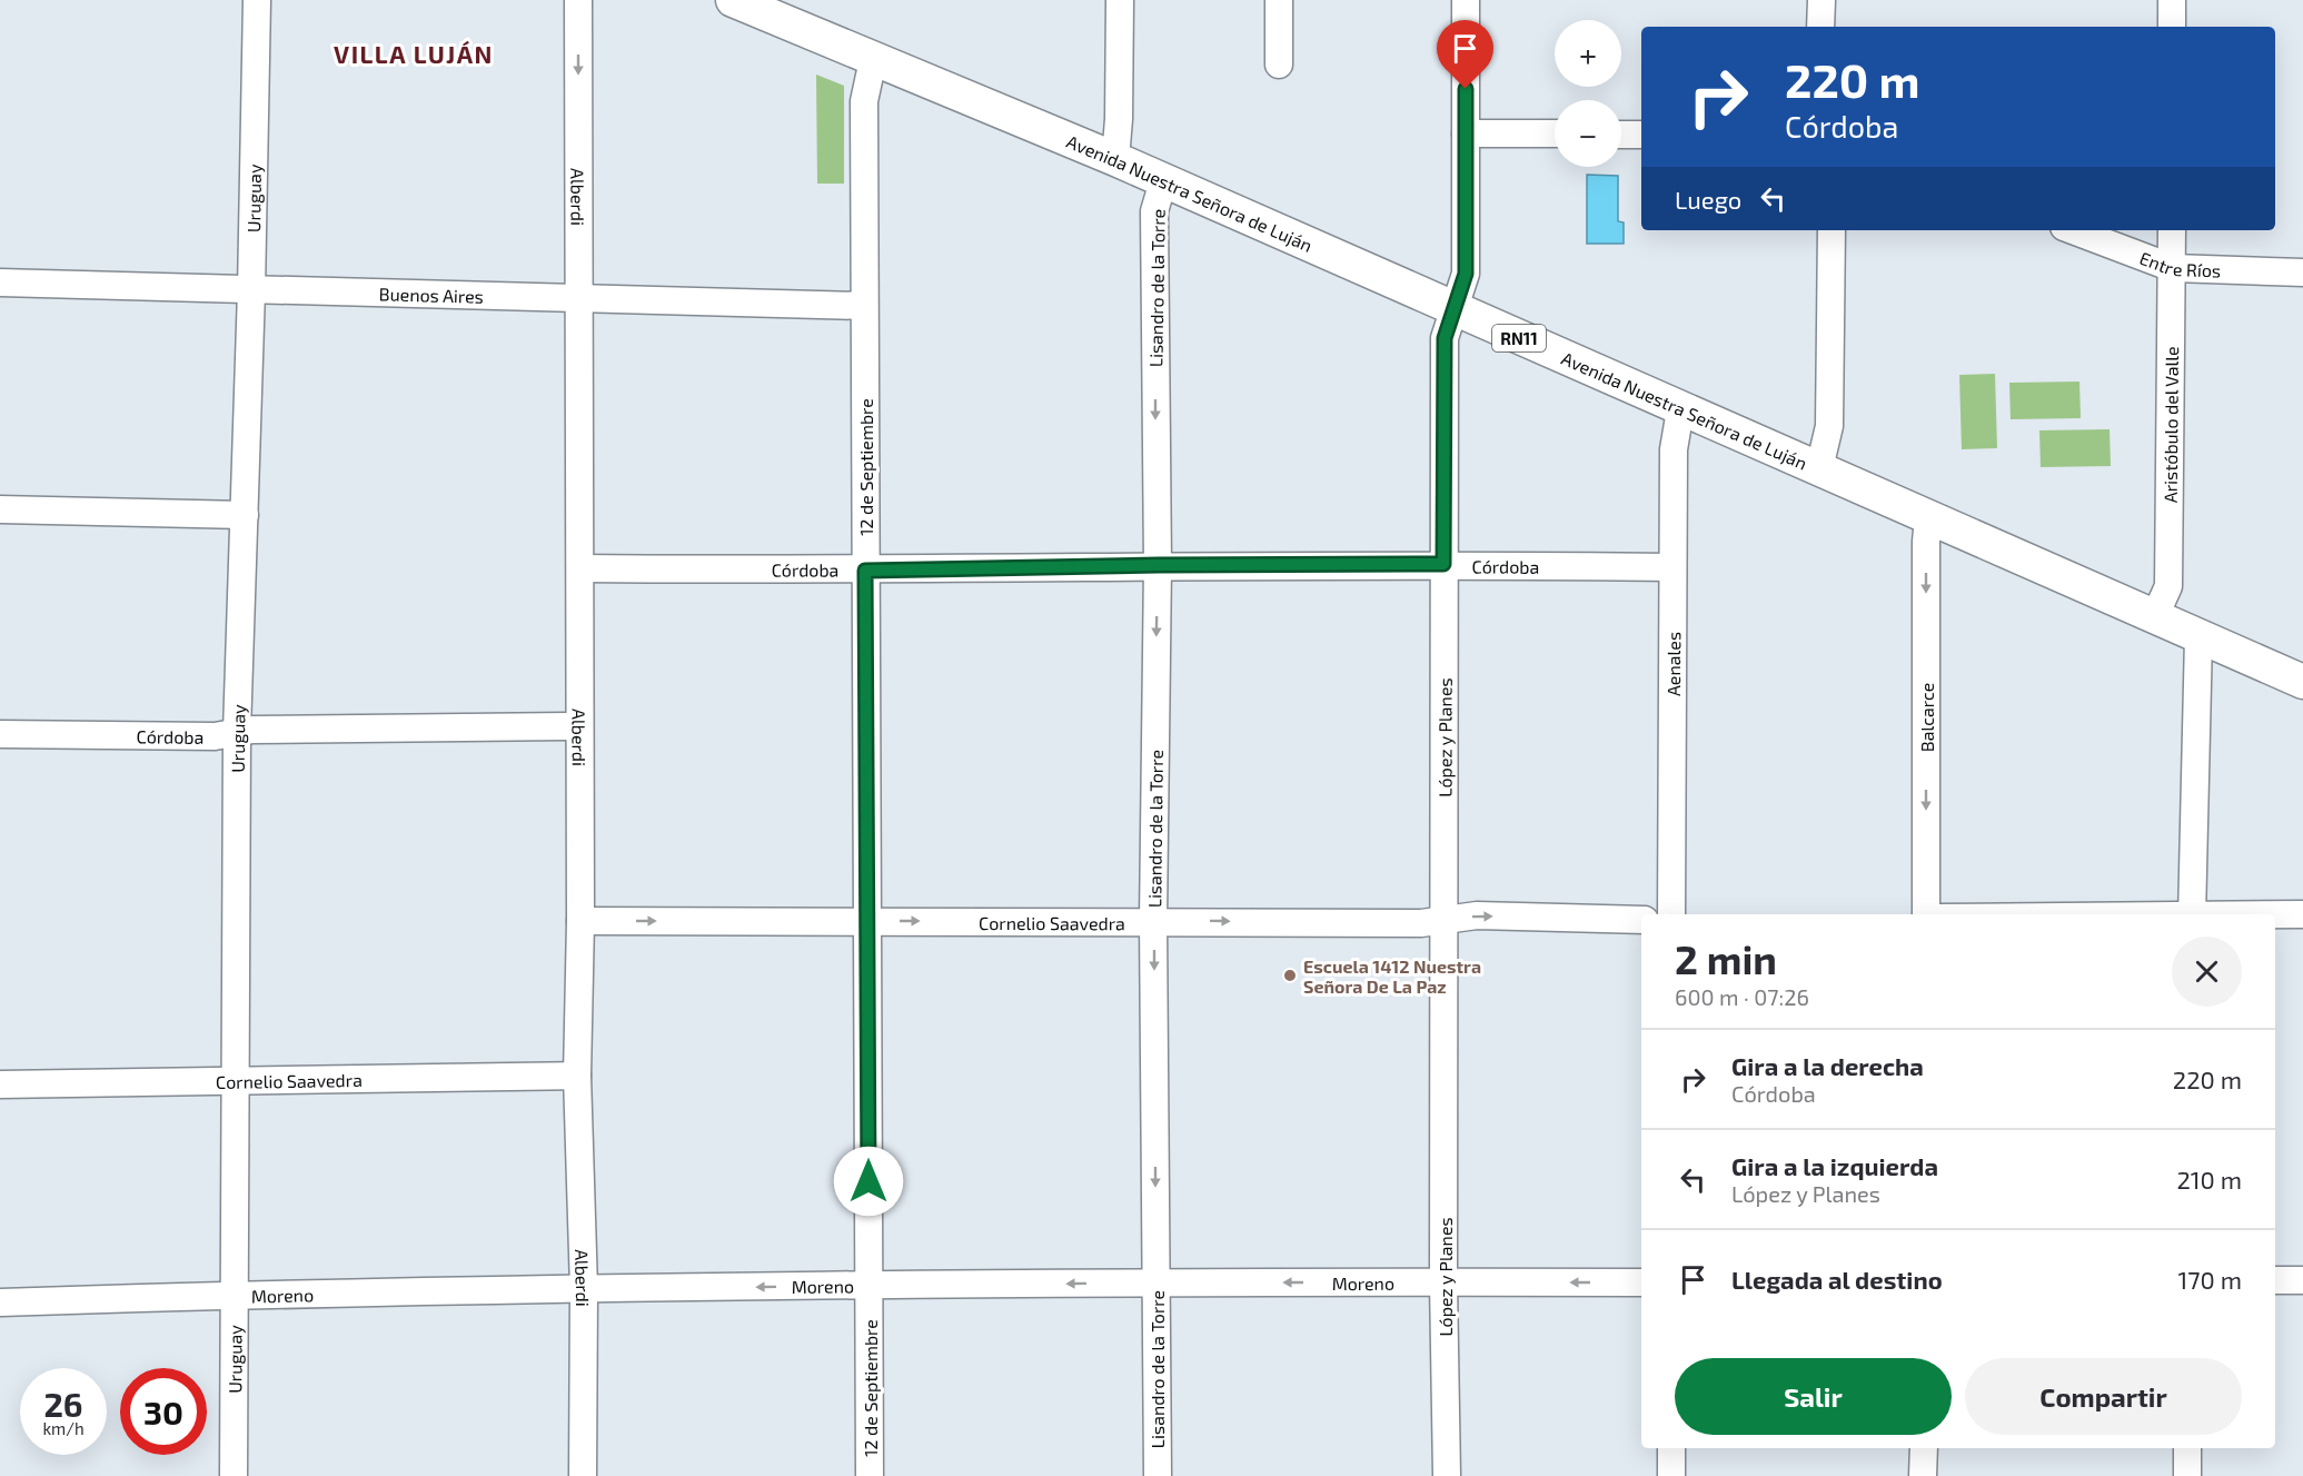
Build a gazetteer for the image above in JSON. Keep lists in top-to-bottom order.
{
  "streets": {
    "main road": ["Avenida Nuestra Señora de Luján", "RN11"],
    "street": [
      "Uruguay",
      "Alberdi",
      "Entre Ríos",
      "Lisandro de la Torre",
      "Buenos Aires",
      "Aristóbulo del Valle",
      "12 de Septiembre",
      "Córdoba",
      "Aenales",
      "Balcarce",
      "López y Planes",
      "Cornelio Saavedra",
      "Moreno"
    ]
  },
  "crossings": [
    ["Avenida Nuestra Señora de Luján", "Lisandro de la Torre"],
    ["Avenida Nuestra Señora de Luján", "Aristóbulo del Valle"],
    ["Avenida Nuestra Señora de Luján", "12 de Septiembre"],
    ["Avenida Nuestra Señora de Luján", "Aenales"],
    ["Avenida Nuestra Señora de Luján", "Balcarce"],
    ["Avenida Nuestra Señora de Luján", "López y Planes"],
    ["Uruguay", "Buenos Aires"],
    ["Uruguay", "Córdoba"],
    ["Uruguay", "Cornelio Saavedra"],
    ["Uruguay", "Moreno"],
    ["Alberdi", "Buenos Aires"],
    ["Alberdi", "Córdoba"],
    ["Alberdi", "Cornelio Saavedra"],
    ["Alberdi", "Moreno"],
    ["Entre Ríos", "Aristóbulo del Valle"],
    ["Lisandro de la Torre", "Córdoba"],
    ["Lisandro de la Torre", "Cornelio Saavedra"],
    ["Lisandro de la Torre", "Moreno"],
    ["Buenos Aires", "12 de Septiembre"],
    ["12 de Septiembre", "Córdoba"],
    ["12 de Septiembre", "Cornelio Saavedra"],
    ["12 de Septiembre", "Moreno"],
    ["Córdoba", "Aenales"],
    ["Córdoba", "López y Planes"],
    ["López y Planes", "Cornelio Saavedra"],
    ["López y Planes", "Moreno"]
  ],
  "one_way": [
    "Lisandro de la Torre",
    "Balcarce",
    "Cornelio Saavedra",
    "Moreno"
  ],
  "districts": ["VILLA LUJÁN"],
  "places": ["Escuela 1412 Nuestra Señora De La Paz"],
  "page": {
    "map_buttons": ["+", "−"],
    "turn": ["220 m", "Córdoba"],
    "then": "Luego",
    "heading": ["2 min", "600 m · 07:26"],
    "list": [
      {
        "name": "Gira a la derecha",
        "note": "Córdoba",
        "value": "220 m"
      },
      {
        "name": "Gira a la izquierda",
        "note": "López y Planes",
        "value": "210 m"
      },
      {
        "name": "Llegada al destino",
        "value": "170 m"
      }
    ],
    "buttons": ["Salir", "Compartir"],
    "speed": "26 km/h",
    "limit": "30"
  }
}
